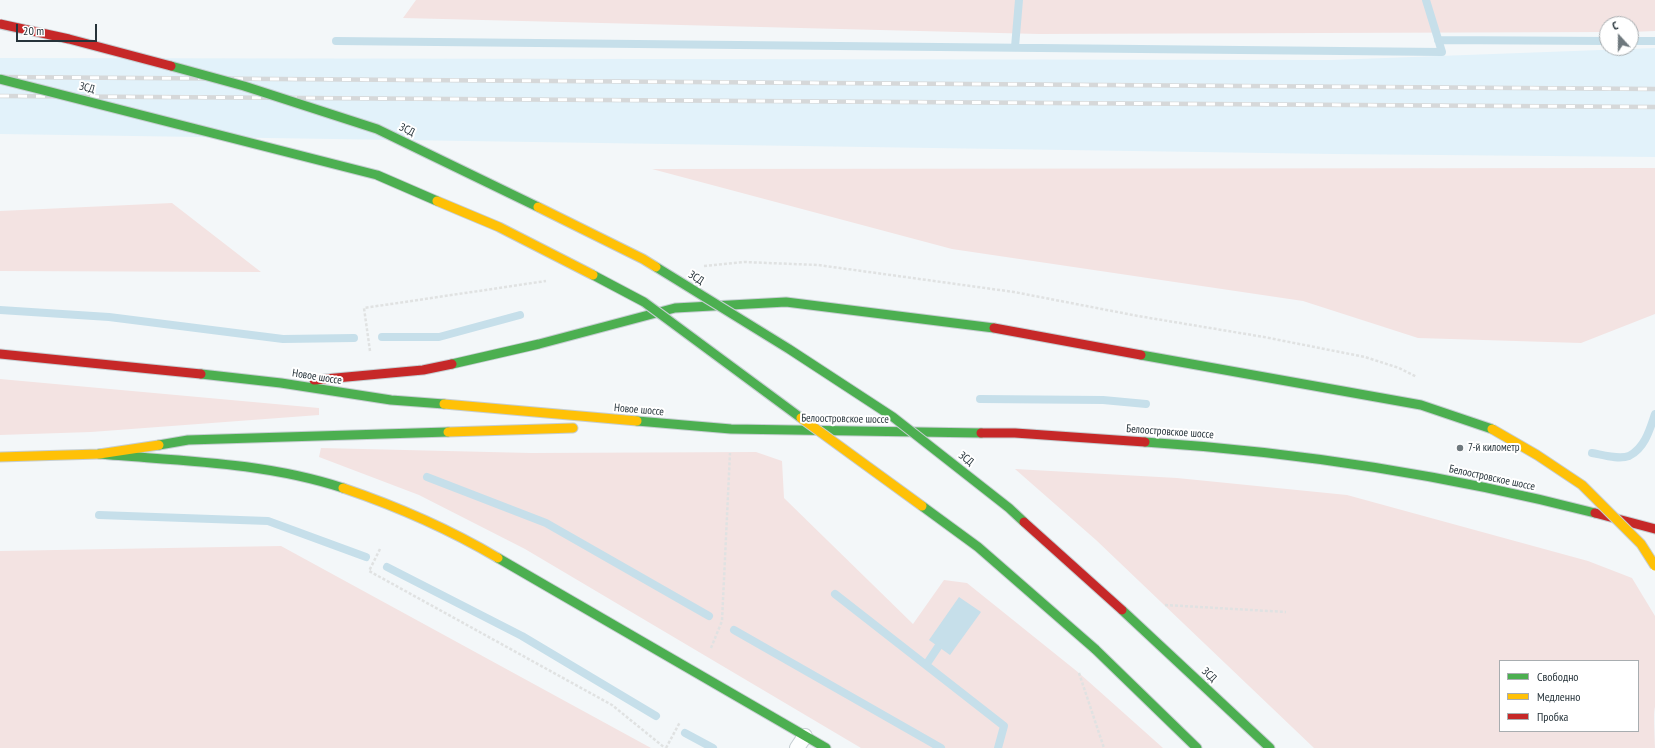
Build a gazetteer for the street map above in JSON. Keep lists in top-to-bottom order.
{
  "streets": {
    "main road": ["ЗСД", "Новое шоссе", "Белоостровское шоссе"]
  },
  "crossings": [
    ["Новое шоссе", "Белоостровское шоссе"]
  ],
  "places": ["7-й километр"],
  "legend": ["Свободно", "Медленно", "Пробка"],
  "scale_bar": "20 m",
  "north": "top"
}
